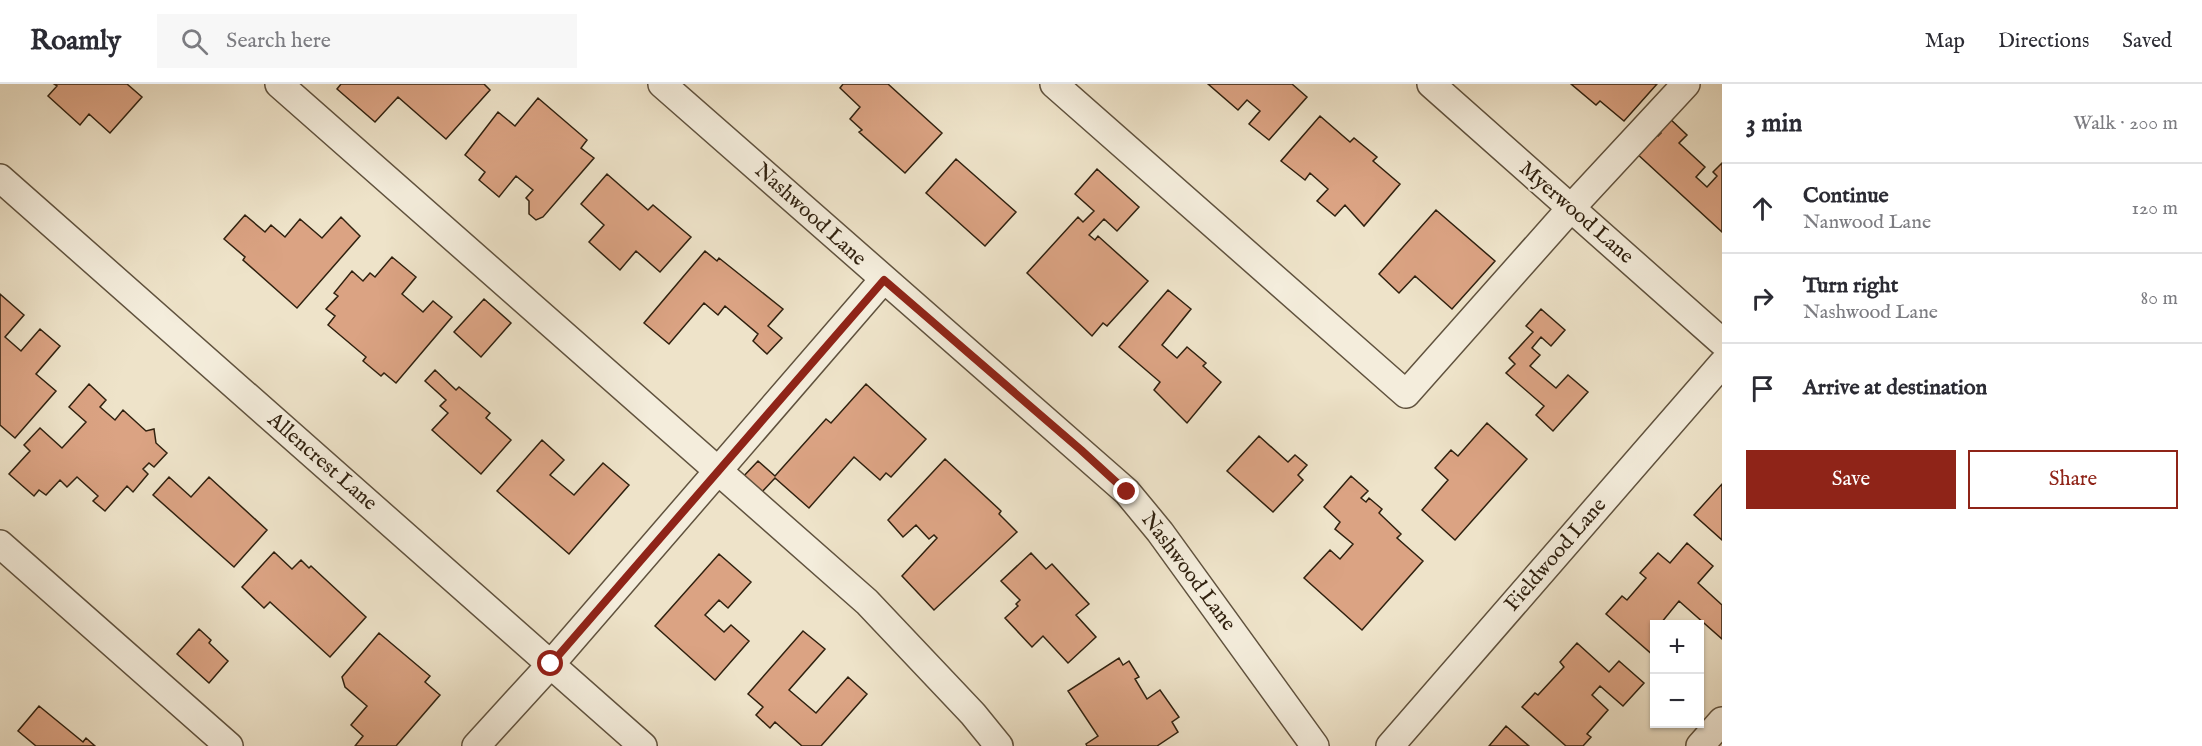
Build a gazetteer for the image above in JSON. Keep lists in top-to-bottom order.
{
  "streets": {
    "street": [
      "Myerwood Lane",
      "Nashwood Lane",
      "Allencrest Lane",
      "Fieldwood Lane"
    ]
  },
  "page": {
    "header": "Roamly",
    "search": "Search here",
    "nav": ["Map", "Directions", "Saved"],
    "heading": ["3 min", "Walk · 200 m"],
    "list": [
      ["Continue", "Nanwood Lane", "120 m"],
      ["Turn right", "Nashwood Lane", "80 m"],
      "Arrive at destination"
    ],
    "buttons": ["Save", "Share"],
    "map_buttons": ["+", "−"]
  }
}
